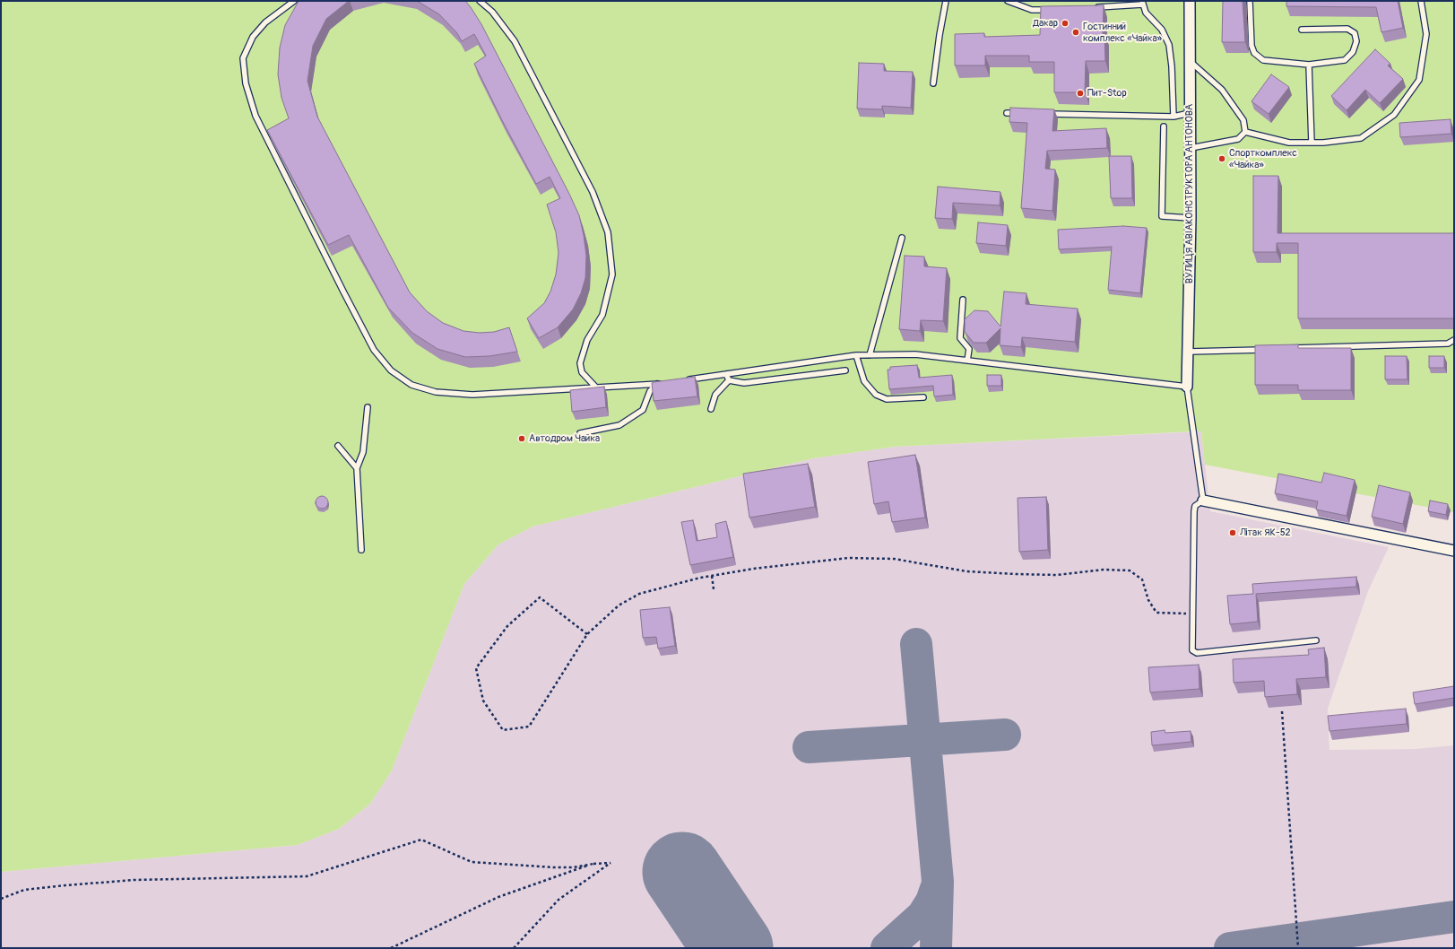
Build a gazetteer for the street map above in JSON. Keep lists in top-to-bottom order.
{
  "streets": {
    "street": ["ВУЛИЦЯ АВІАКОНСТРУКТОРА АНТОНОВА"]
  },
  "places": [
    "Дакар",
    "Гостинний комплекс «Чайка»",
    "Пит-Stop",
    "Спорткомплекс «Чайка»",
    "Автодром Чайка",
    "Літак ЯК-52"
  ]
}
